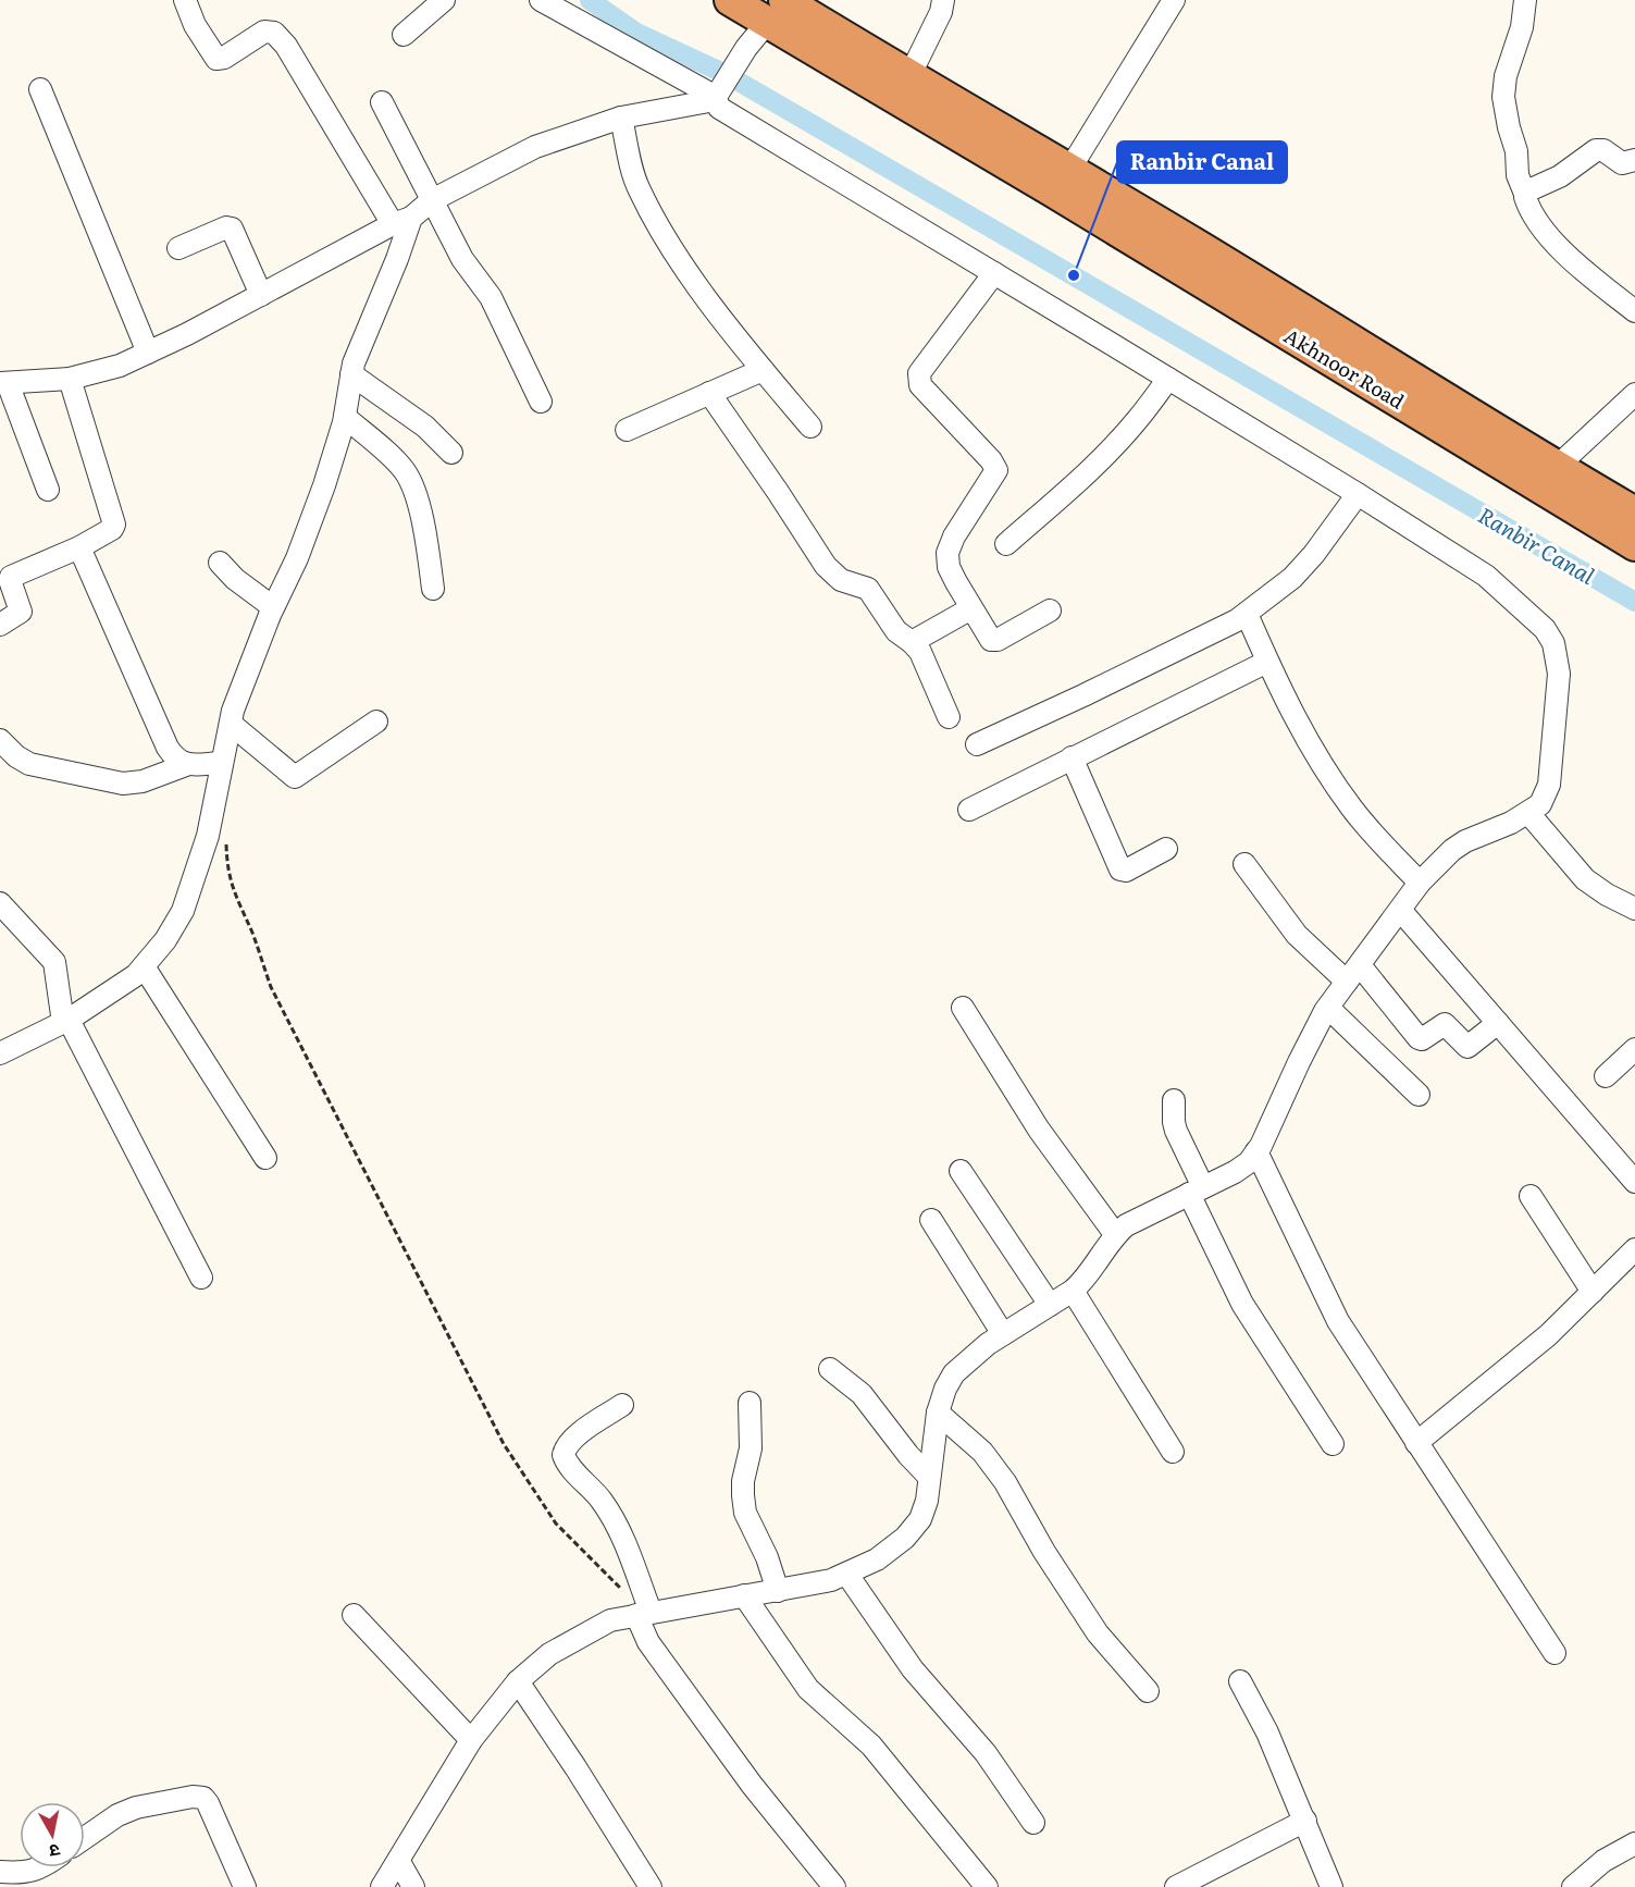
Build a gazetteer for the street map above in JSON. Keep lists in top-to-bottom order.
{
  "streets": {
    "highway": ["Akhnoor Road"]
  },
  "water": ["Ranbir Canal"],
  "places": ["Ranbir Canal"],
  "north": "bottom"
}
